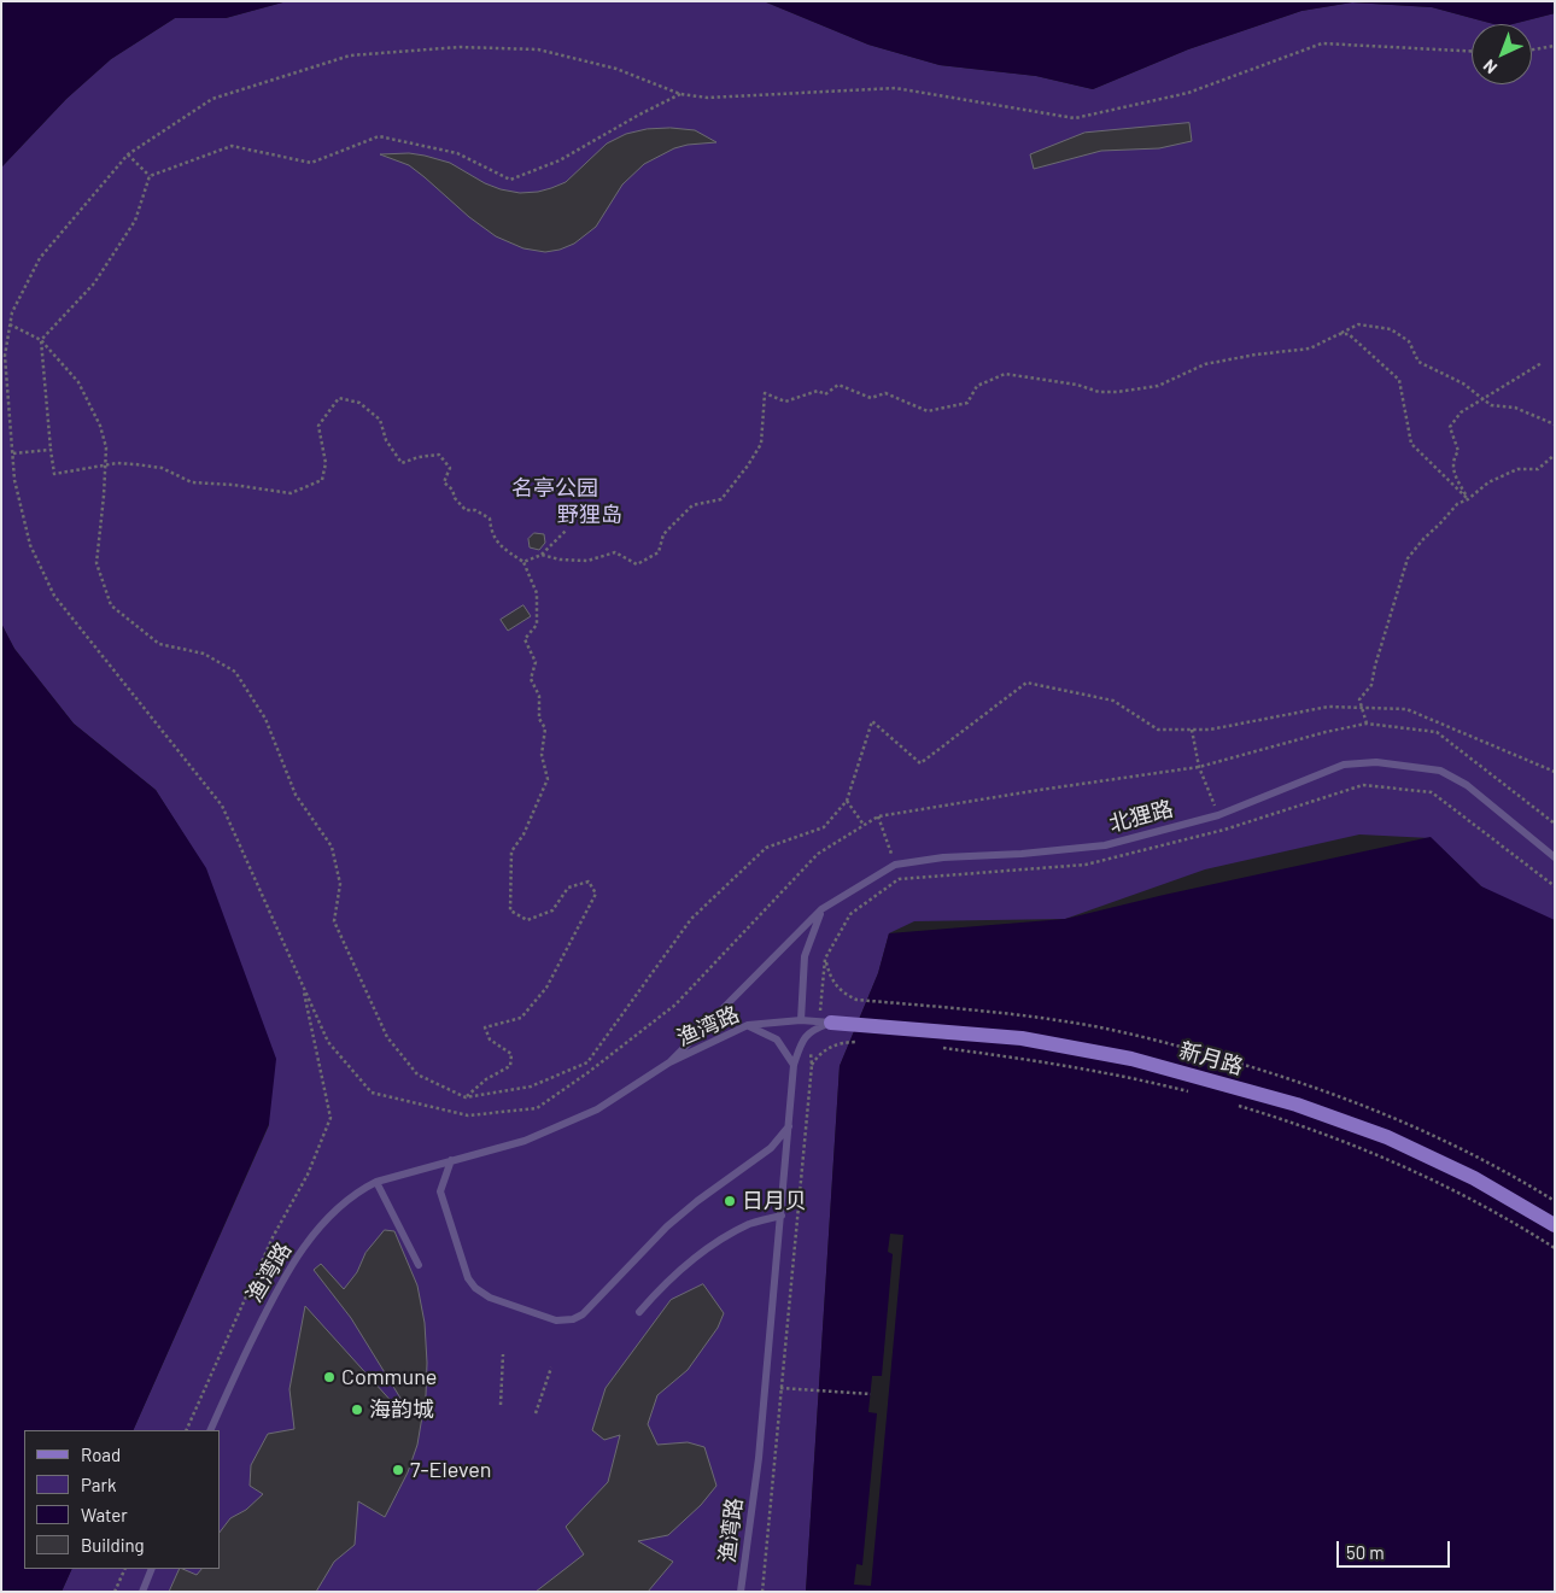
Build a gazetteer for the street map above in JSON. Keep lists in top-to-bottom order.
{
  "streets": {
    "street": ["新月路"],
    "lane": ["北狸路", "渔湾路"]
  },
  "crossings": [
    ["北狸路", "渔湾路"],
    ["渔湾路", "新月路"]
  ],
  "parks": ["名亭公园", "野狸岛"],
  "places": [
    "日月贝",
    "Commune",
    "海韵城",
    "7-Eleven"
  ],
  "legend": [
    "Road",
    "Park",
    "Water",
    "Building"
  ],
  "scale_bar": "50 m",
  "north": "bottom left"
}
